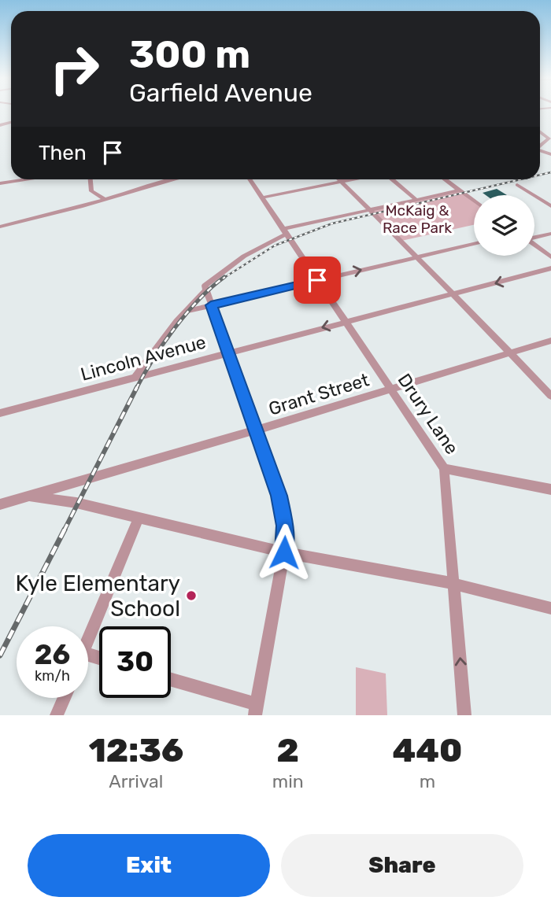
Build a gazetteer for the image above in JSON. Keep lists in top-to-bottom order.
{
  "streets": {
    "street": ["Lincoln Avenue", "Grant Street", "Drury Lane"]
  },
  "crossings": [
    ["Lincoln Avenue", "Drury Lane"],
    ["Grant Street", "Drury Lane"]
  ],
  "parks": ["McKaig & Race Park"],
  "places": ["Kyle Elementary School"],
  "page": {
    "turn": ["300 m", "Garfield Avenue"],
    "then": "Then",
    "speed": "26 km/h",
    "limit": "30",
    "eta": [
      "12:36",
      "Arrival",
      "2",
      "min",
      "440",
      "m"
    ],
    "buttons": ["Exit", "Share"]
  }
}
